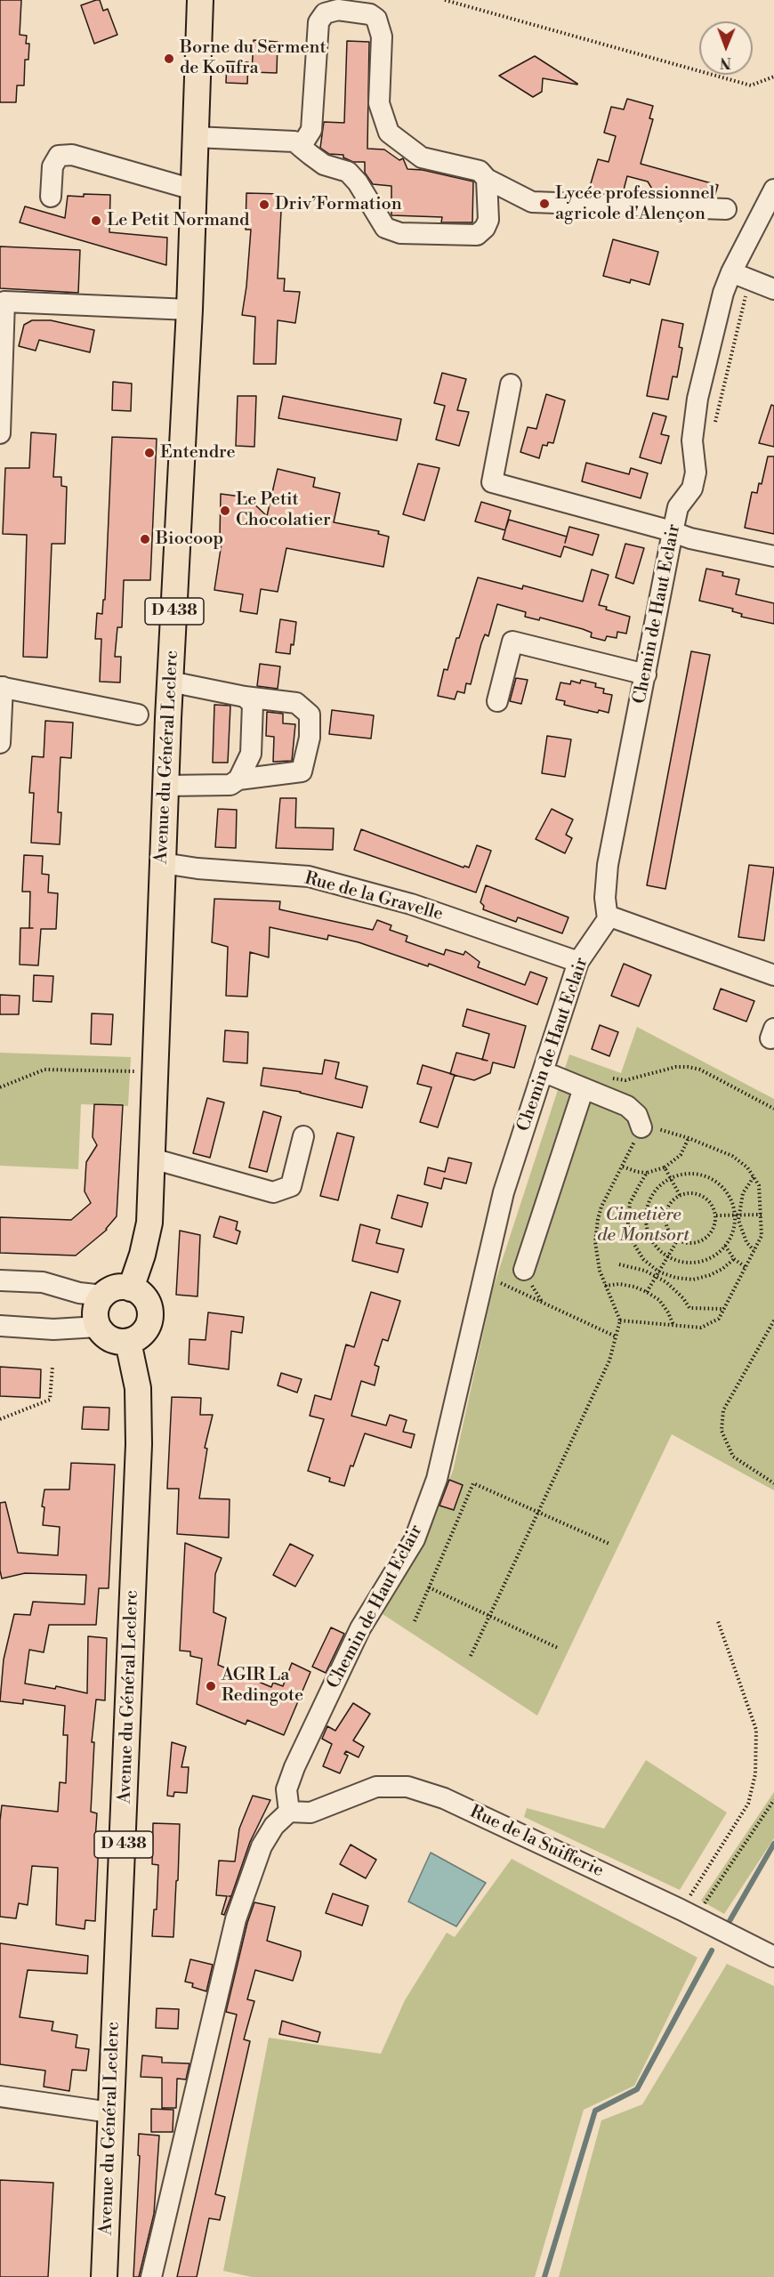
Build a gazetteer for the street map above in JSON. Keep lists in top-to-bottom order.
{
  "streets": {
    "main road": ["D 438", "Avenue du Général Leclerc"],
    "street": ["Chemin de Haut Eclair", "Rue de la Gravelle", "Rue de la Suifferie"]
  },
  "crossings": [
    ["Chemin de Haut Eclair", "Rue de la Gravelle"],
    ["Chemin de Haut Eclair", "Rue de la Suifferie"],
    ["Avenue du Général Leclerc", "Rue de la Gravelle"]
  ],
  "parks": ["Cimetière de Montsort"],
  "places": [
    "Borne du Serment de Koufra",
    "Lycée professionnel agricole d'Alençon",
    "Driv’Formation",
    "Le Petit Normand",
    "Entendre",
    "Le Petit Chocolatier",
    "Biocoop",
    "AGIR La Redingote"
  ],
  "north": "bottom"
}
